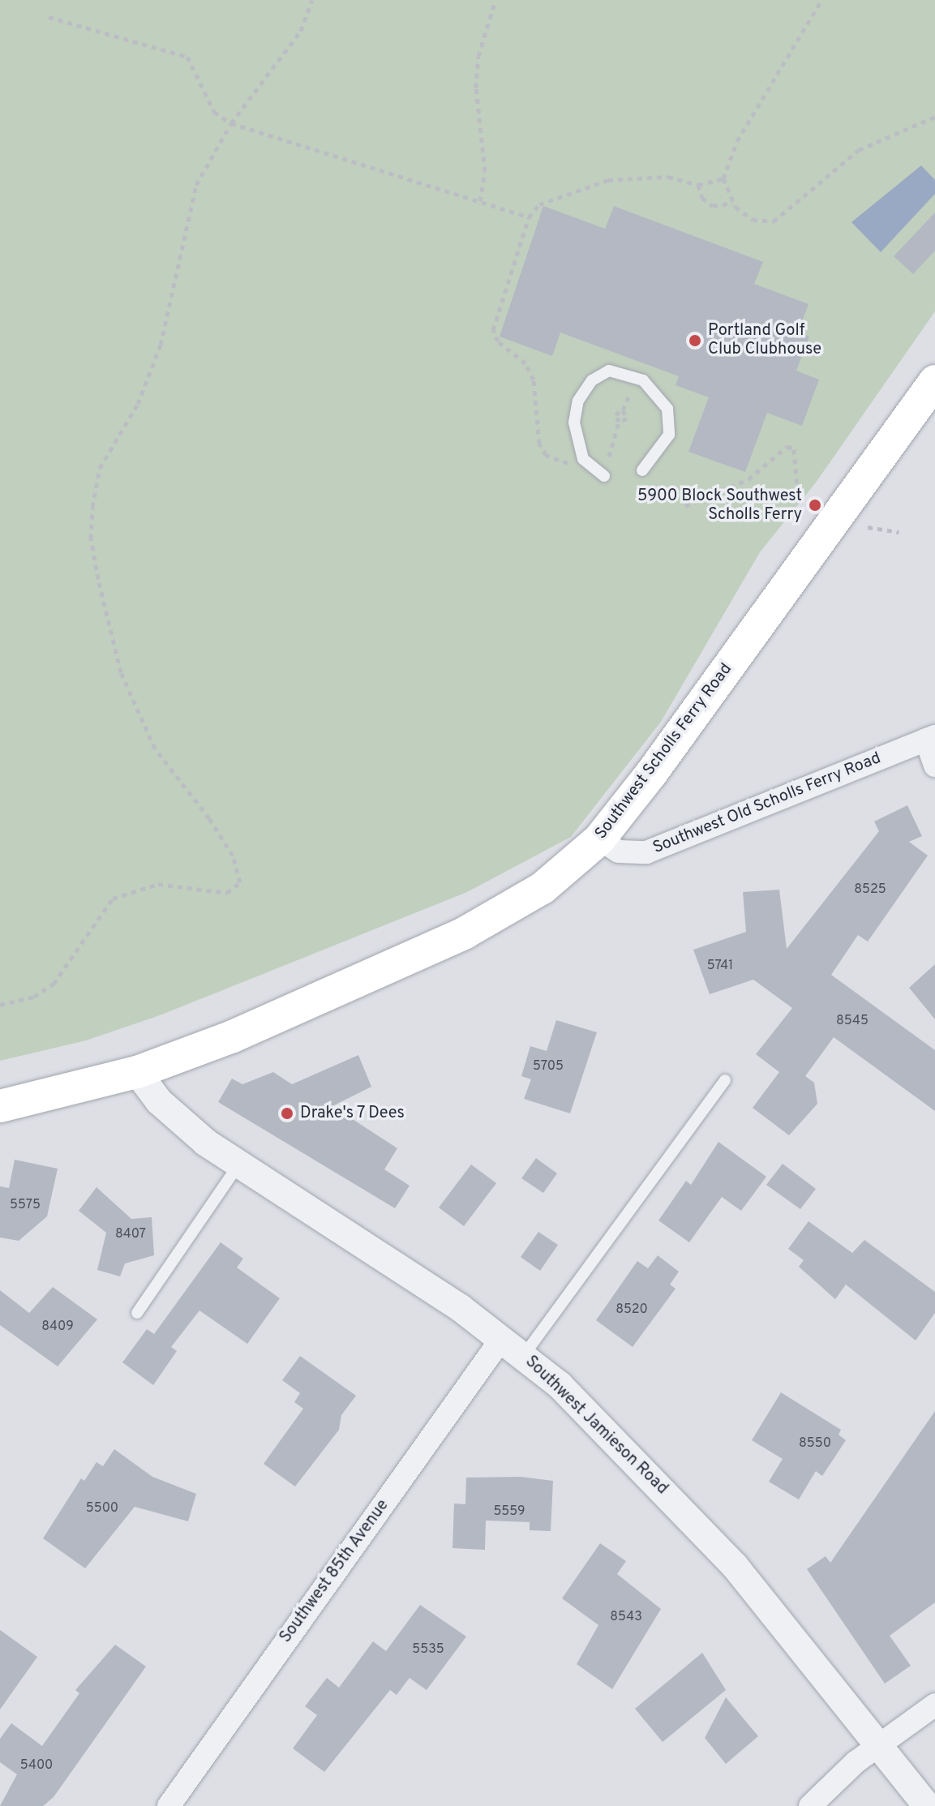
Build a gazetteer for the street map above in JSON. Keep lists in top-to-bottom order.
{
  "streets": {
    "main road": ["Southwest Scholls Ferry Road"],
    "street": ["Southwest Old Scholls Ferry Road", "Southwest Jamieson Road", "Southwest 85th Avenue"]
  },
  "crossings": [
    ["Southwest Scholls Ferry Road", "Southwest Old Scholls Ferry Road"],
    ["Southwest Scholls Ferry Road", "Southwest Jamieson Road"],
    ["Southwest Jamieson Road", "Southwest 85th Avenue"]
  ],
  "places": ["Portland Golf Club Clubhouse", "5900 Block Southwest Scholls Ferry", "Drake's 7 Dees"],
  "house_numbers": [
    "8525",
    "5741",
    "8545",
    "5705",
    "5575",
    "8407",
    "8520",
    "8409",
    "8550",
    "5500",
    "5559",
    "8543",
    "5535",
    "5400"
  ]
}
